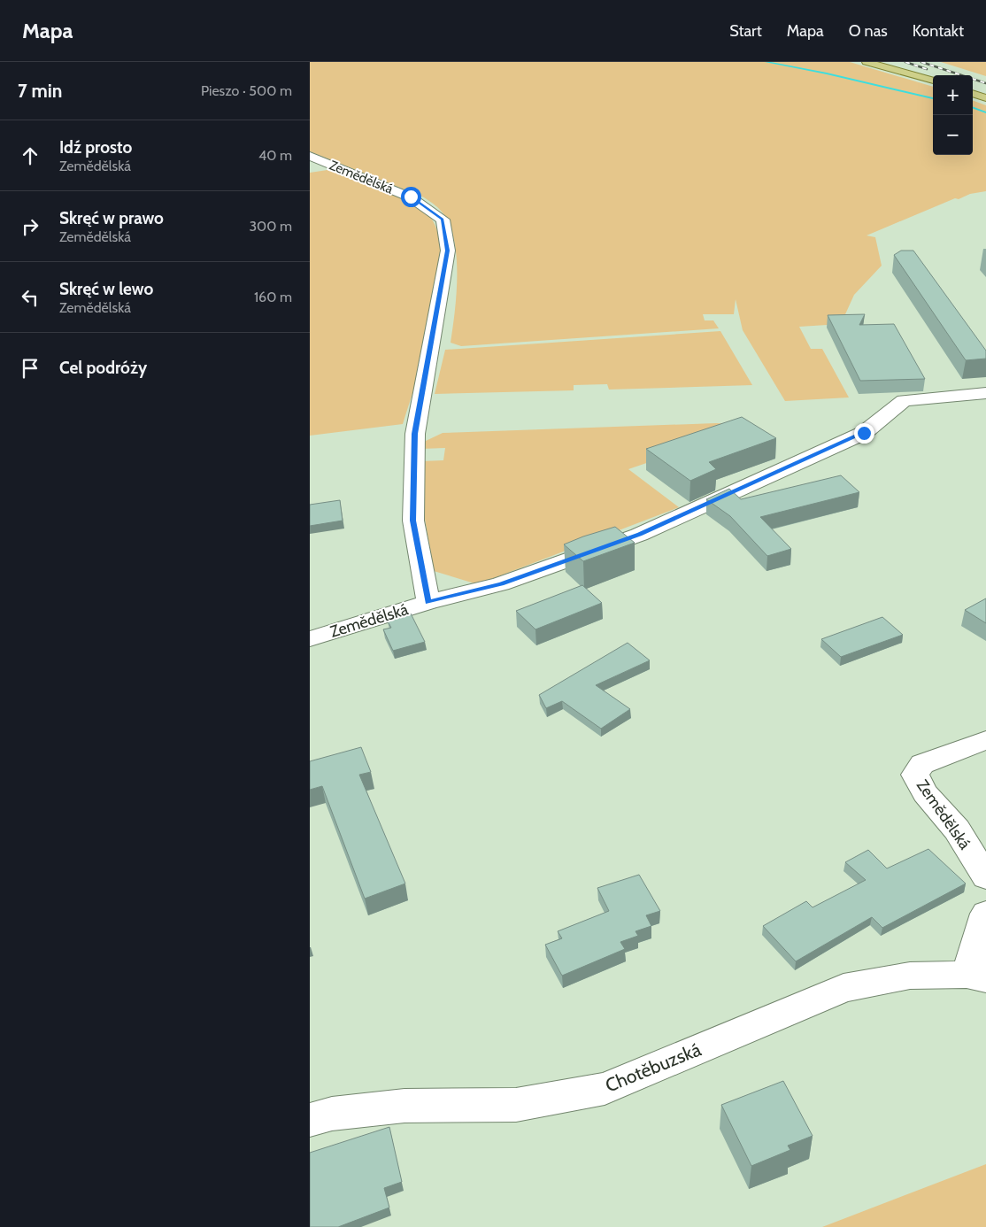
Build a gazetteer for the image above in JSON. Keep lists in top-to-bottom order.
{
  "streets": {
    "street": ["Zemědělská", "Chotěbuzská"]
  },
  "page": {
    "header": "Mapa",
    "nav": [
      "Start",
      "Mapa",
      "O nas",
      "Kontakt"
    ],
    "heading": ["7 min", "Pieszo · 500 m"],
    "map_buttons": ["+", "−"],
    "list": [
      ["Idź prosto", "Zemědělská", "40 m"],
      ["Skręć w prawo", "Zemědělská", "300 m"],
      ["Skręć w lewo", "Zemědělská", "160 m"],
      "Cel podróży"
    ]
  }
}
